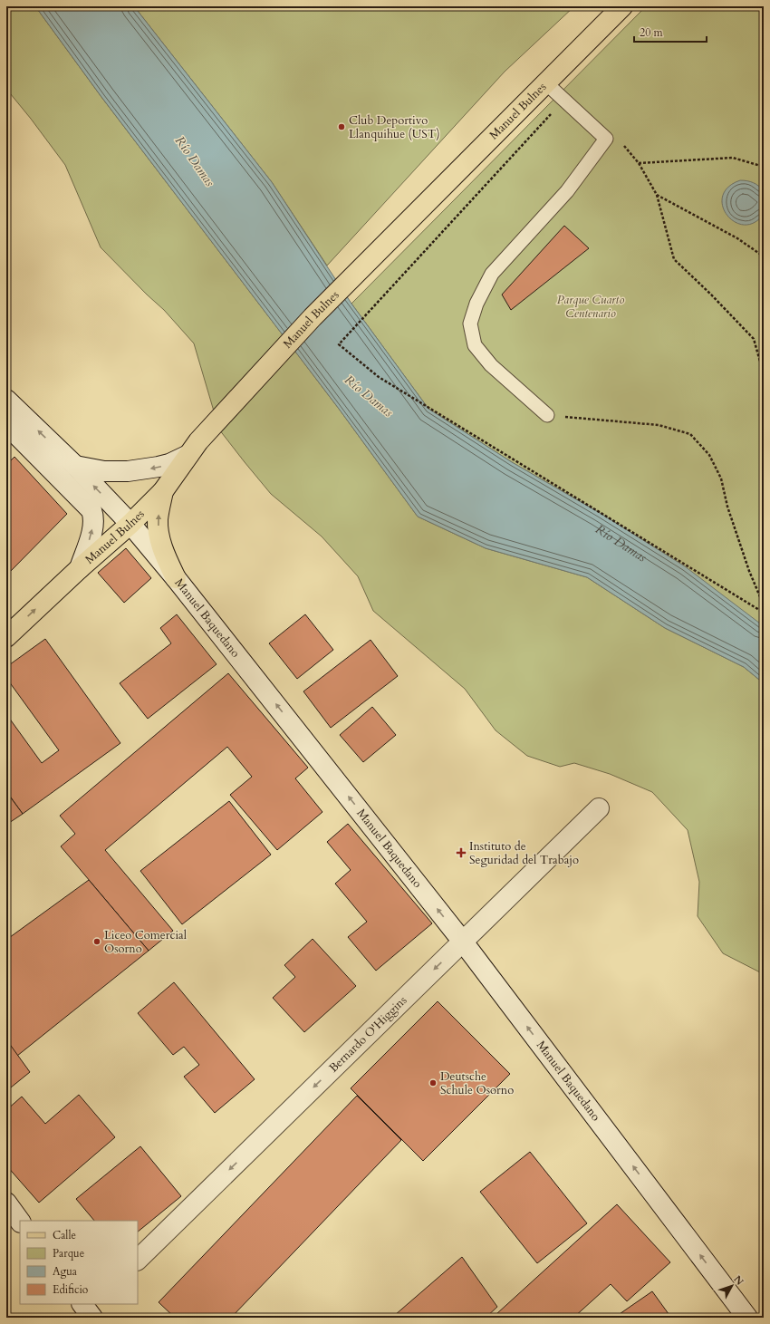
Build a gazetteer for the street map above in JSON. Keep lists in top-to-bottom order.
{
  "streets": {
    "main road": ["Manuel Bulnes"],
    "street": ["Manuel Baquedano", "Bernardo O'Higgins"]
  },
  "crossings": [
    ["Manuel Bulnes", "Manuel Baquedano"],
    ["Manuel Baquedano", "Bernardo O'Higgins"]
  ],
  "one_way": ["Manuel Baquedano", "Bernardo O'Higgins"],
  "water": ["Río Damas"],
  "parks": ["Parque Cuarto Centenario"],
  "places": {
    "other": ["Club Deportivo Llanquihue (UST)", "Liceo Comercial Osorno", "Deutsche Schule Osorno"],
    "health": ["Instituto de Seguridad del Trabajo"]
  },
  "legend": [
    "Calle",
    "Parque",
    "Agua",
    "Edificio"
  ],
  "scale_bar": "20 m",
  "north": "top right"
}
